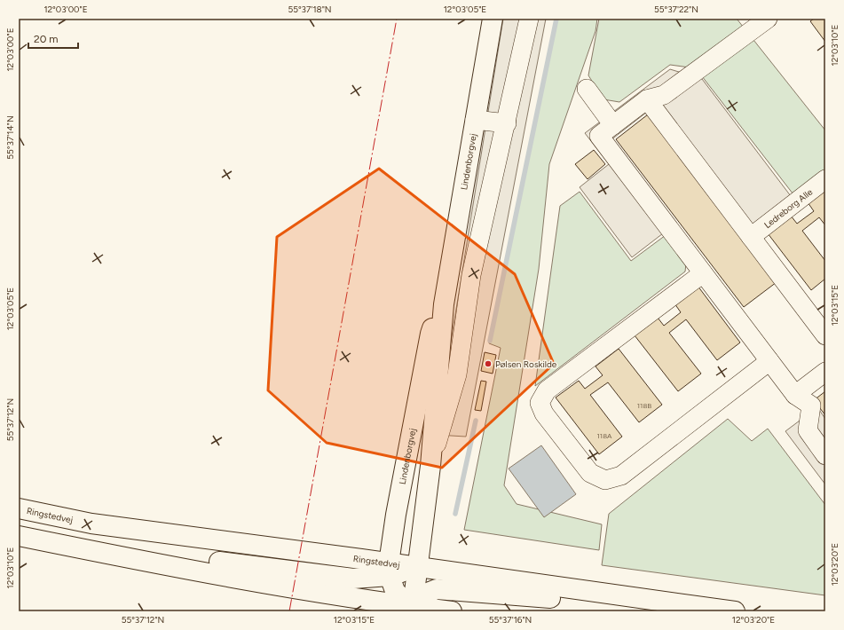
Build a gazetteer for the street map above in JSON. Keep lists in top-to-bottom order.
{
  "streets": {
    "main road": ["Lindenborgvej", "Ringstedvej"],
    "street": ["Ledreborg Alle"]
  },
  "crossings": [
    ["Lindenborgvej", "Ringstedvej"]
  ],
  "places": ["Pølsen Roskilde"],
  "house_numbers": ["118B", "118A"],
  "scale_bar": "20 m",
  "coordinates": [
    "12°03'00\"E",
    "55°37'18\"N",
    "12°03'05\"E",
    "55°37'22\"N",
    "12°03'10\"E",
    "55°37'14\"N",
    "12°03'15\"E",
    "55°37'12\"N",
    "12°03'20\"E",
    "55°37'16\"N"
  ]
}
